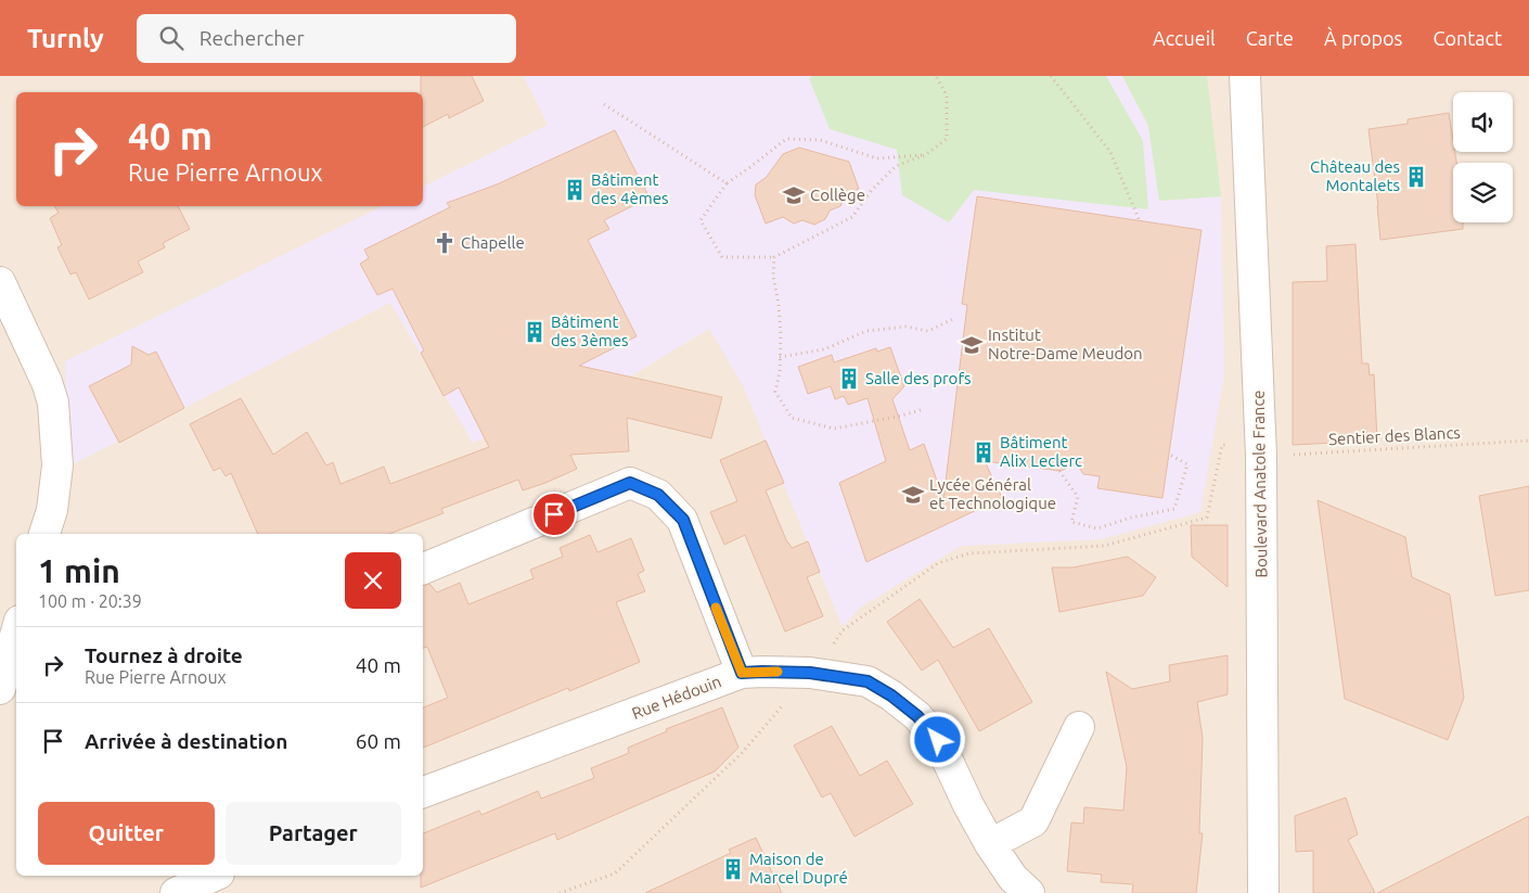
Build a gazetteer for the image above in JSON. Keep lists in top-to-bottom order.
{
  "streets": {
    "street": ["Boulevard Anatole France", "Rue Hédouin"],
    "path": ["Sentier des Blancs"]
  },
  "crossings": [
    ["Sentier des Blancs", "Boulevard Anatole France"]
  ],
  "places": {
    "building": [
      "Château des Montalets",
      "Bâtiment des 4èmes",
      "Bâtiment des 3èmes",
      "Salle des profs",
      "Bâtiment Alix Leclerc",
      "Maison de Marcel Dupré"
    ],
    "school or university": ["Collège", "Institut Notre-Dame Meudon", "Lycée Général et Technologique"],
    "church": ["Chapelle"]
  },
  "page": {
    "header": "Turnly",
    "search": "Rechercher",
    "nav": [
      "Accueil",
      "Carte",
      "À propos",
      "Contact"
    ],
    "turn": ["40 m", "Rue Pierre Arnoux"],
    "heading": ["1 min", "100 m · 20:39"],
    "list": [
      {
        "name": "Tournez à droite",
        "note": "Rue Pierre Arnoux",
        "value": "40 m"
      },
      {
        "name": "Arrivée à destination",
        "value": "60 m"
      }
    ],
    "buttons": ["Quitter", "Partager"]
  }
}
